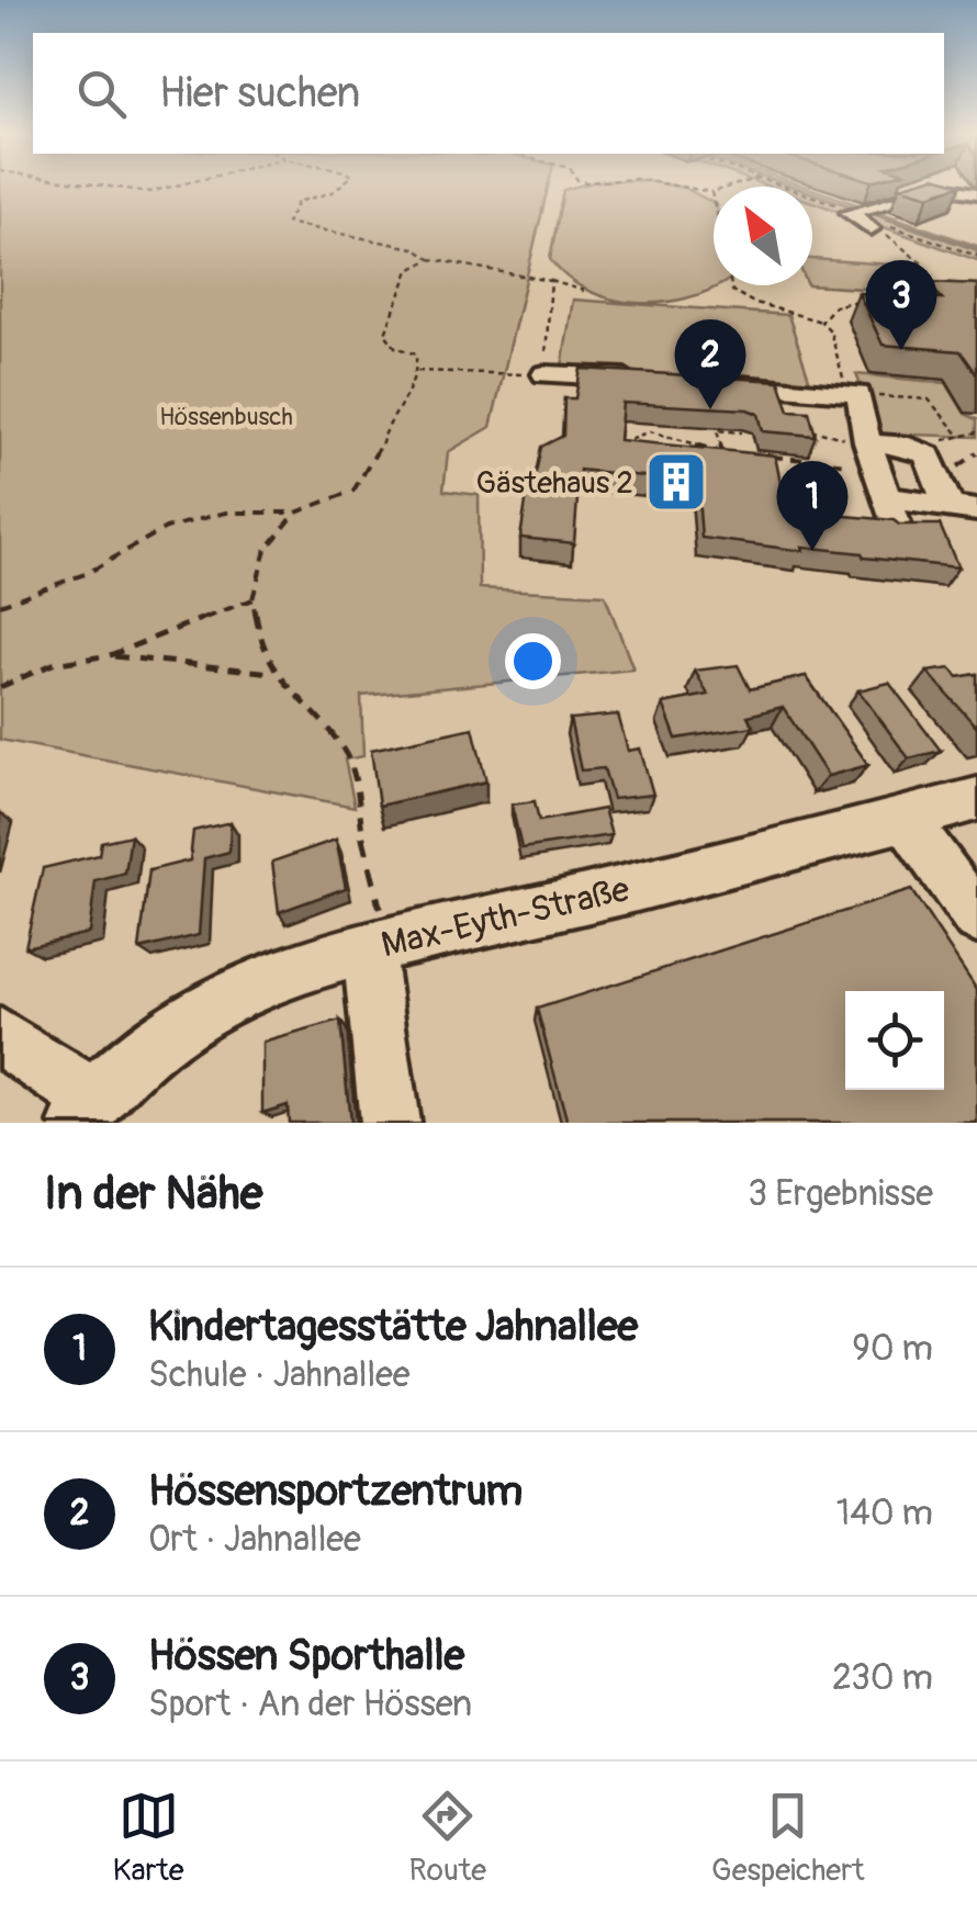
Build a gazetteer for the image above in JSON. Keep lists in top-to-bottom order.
{
  "streets": {
    "street": ["Max-Eyth-Straße"]
  },
  "parks": ["Hössenbusch"],
  "places": {
    "building": ["Gästehaus 2"]
  },
  "north": "top left",
  "page": {
    "search": "Hier suchen",
    "pins": ["3", "2", "1"],
    "heading": ["In der Nähe", "3 Ergebnisse"],
    "list": [
      {
        "mark": "1",
        "name": "Kindertagesstätte Jahnallee",
        "note": "Schule · Jahnallee",
        "value": "90 m"
      },
      {
        "mark": "2",
        "name": "Hössensportzentrum",
        "note": "Ort · Jahnallee",
        "value": "140 m"
      },
      {
        "mark": "3",
        "name": "Hössen Sporthalle",
        "note": "Sport · An der Hössen",
        "value": "230 m"
      }
    ],
    "nav": ["Karte", "Route", "Gespeichert"]
  }
}
